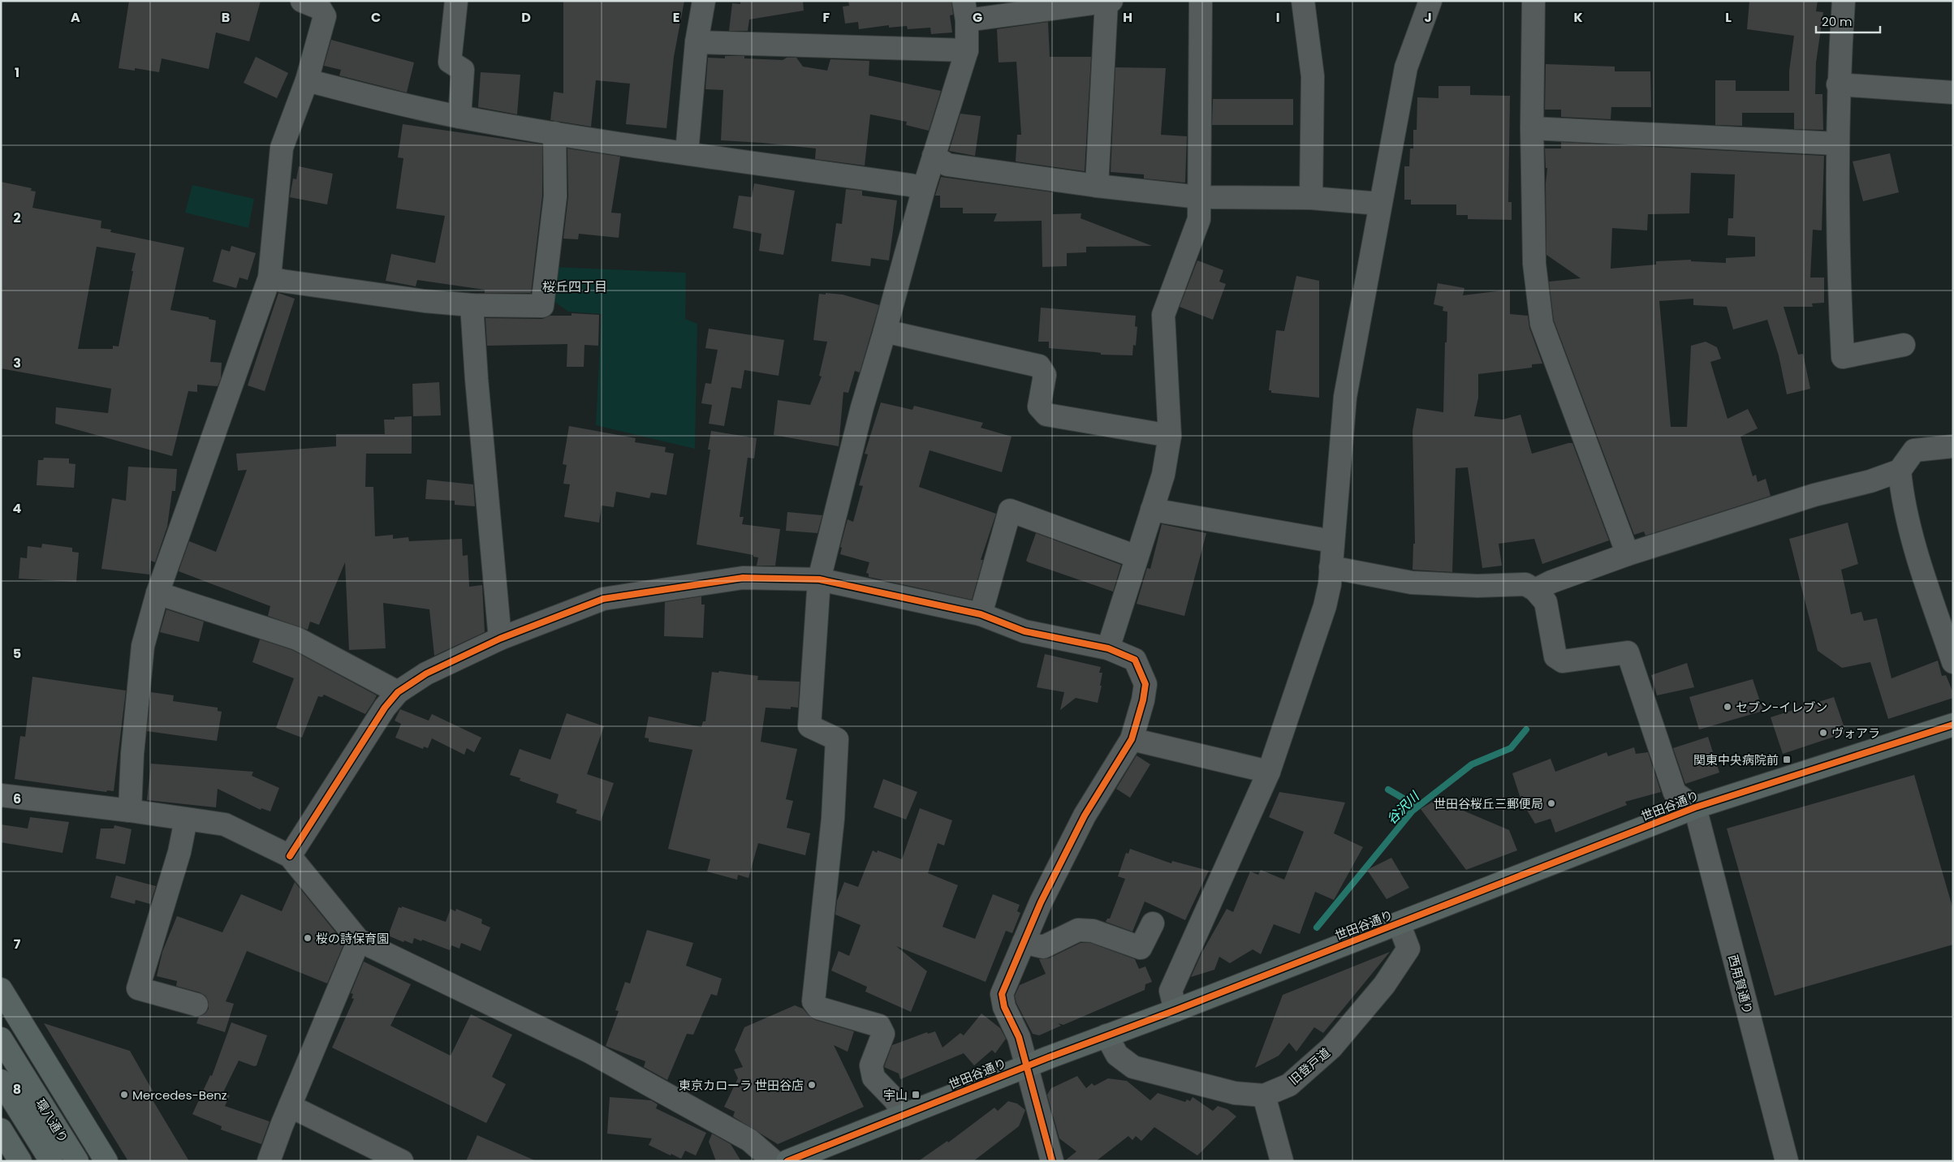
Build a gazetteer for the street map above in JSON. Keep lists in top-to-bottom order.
{
  "streets": {
    "main road": ["世田谷通り", "環八通り"],
    "street": ["西用賀通り", "旧登戸道"]
  },
  "crossings": [
    ["世田谷通り", "西用賀通り"],
    ["世田谷通り", "旧登戸道"]
  ],
  "districts": ["桜丘四丁目"],
  "water": ["谷沢川"],
  "places": {
    "other": [
      "セブン-イレブン",
      "ヴォアラ",
      "世田谷桜丘三郵便局",
      "桜の詩保育園",
      "東京カローラ 世田谷店",
      "Mercedes-Benz"
    ],
    "transit": ["関東中央病院前", "宇山"]
  },
  "scale_bar": "20 m",
  "grid": {
    "columns": [
      "A",
      "B",
      "C",
      "D",
      "E",
      "F",
      "G",
      "H",
      "I",
      "J",
      "K",
      "L"
    ],
    "rows": [
      "1",
      "2",
      "3",
      "4",
      "5",
      "6",
      "7",
      "8"
    ]
  }
}
